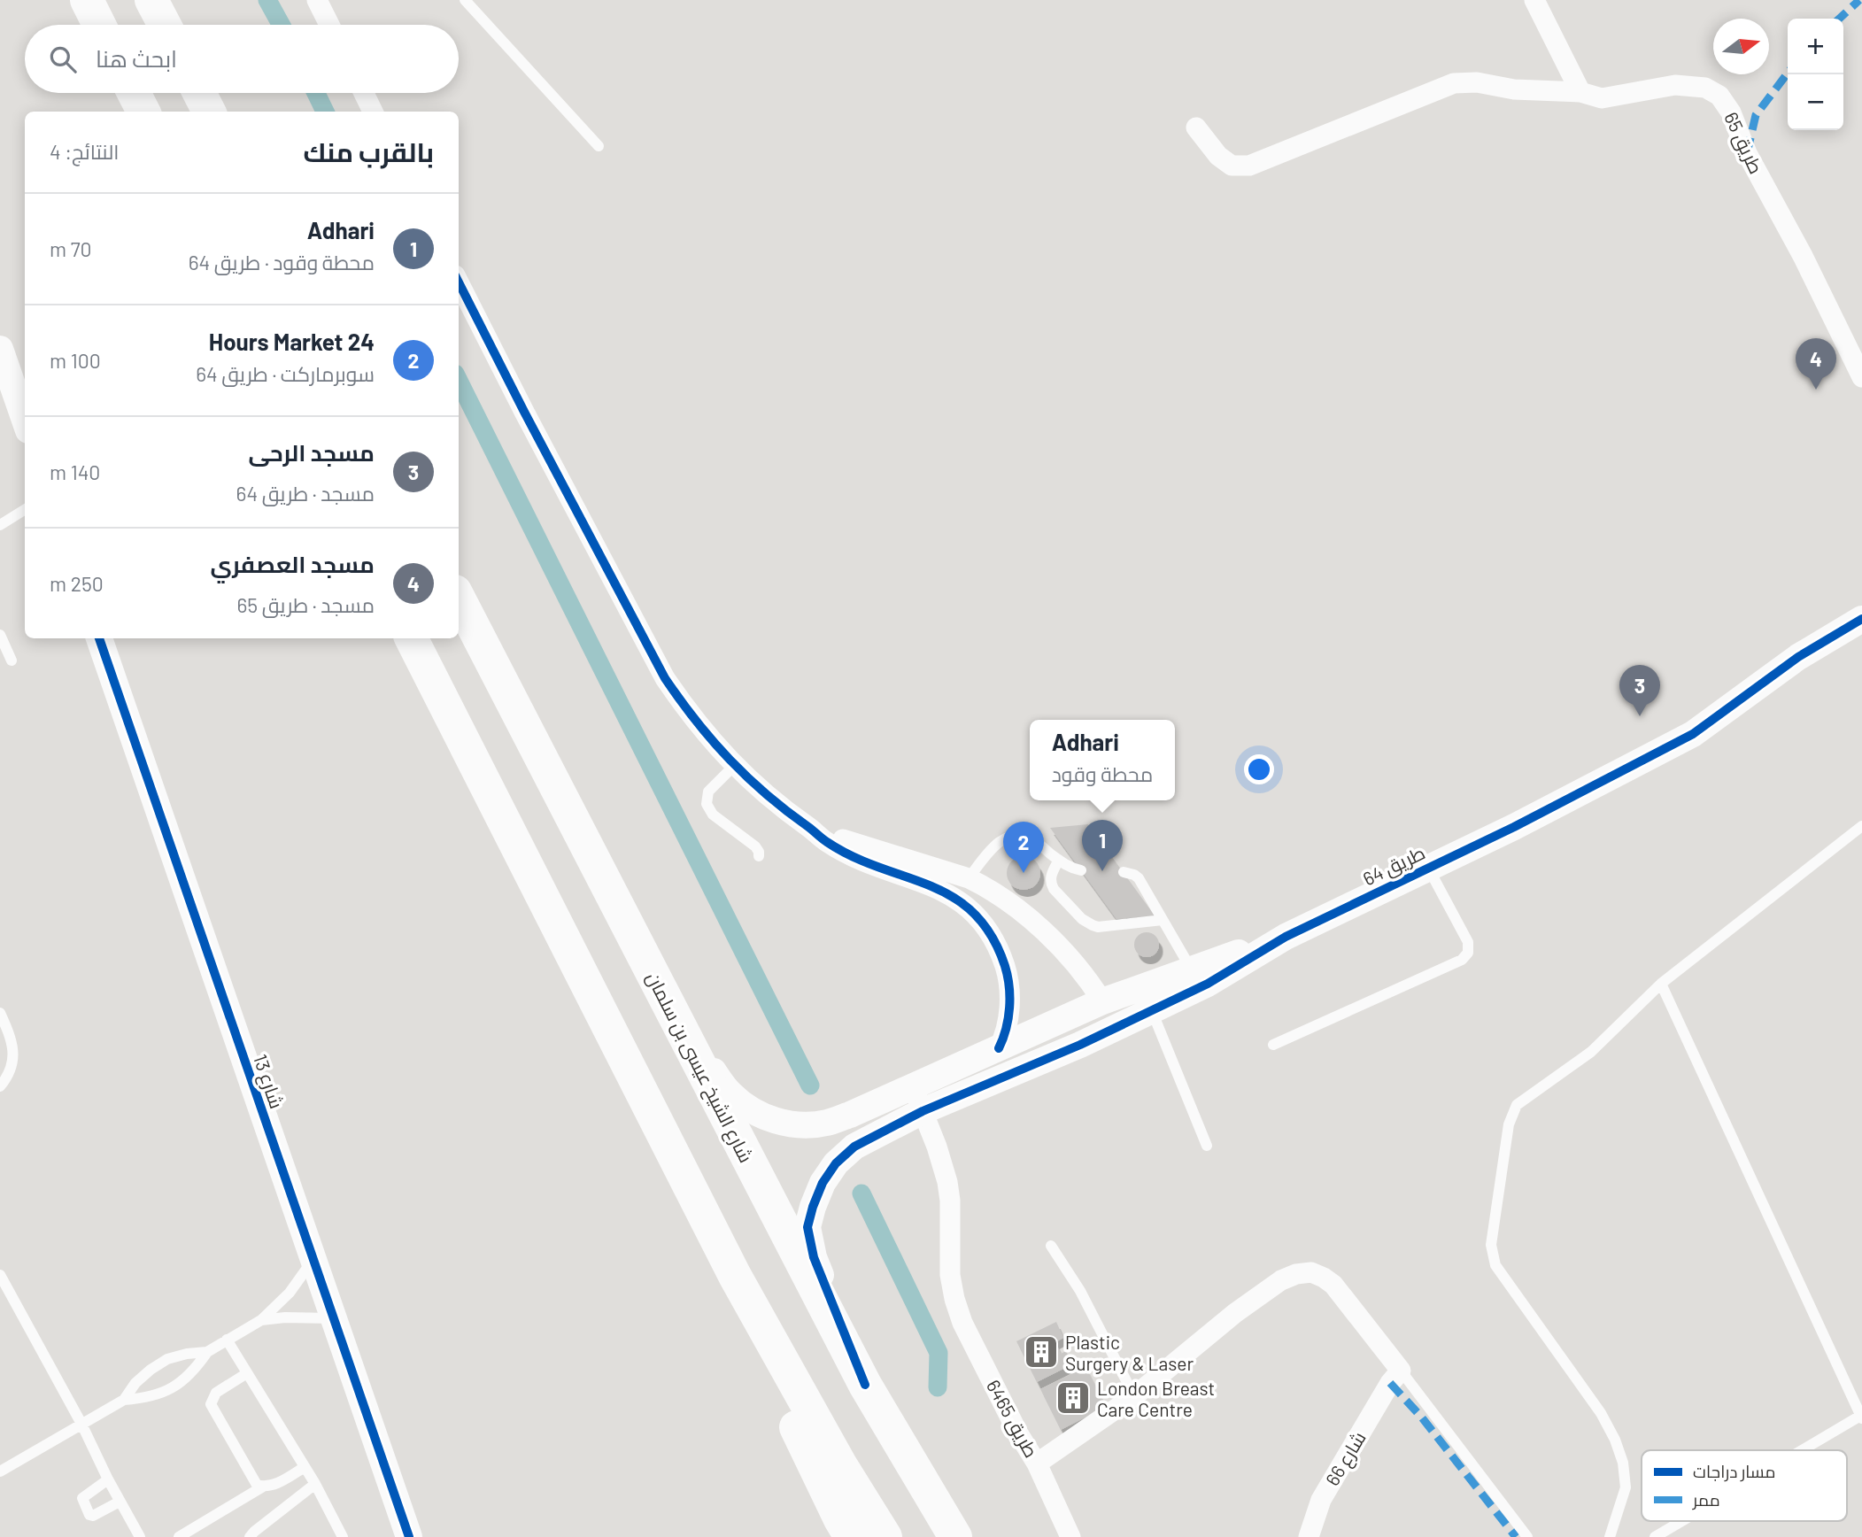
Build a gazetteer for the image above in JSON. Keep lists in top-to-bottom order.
{
  "streets": {
    "highway": ["شارع الشيخ عيسى بن سلمان"],
    "street": [
      "طريق 65",
      "طريق 64",
      "شارع 13",
      "طريق 6465",
      "شارع 66"
    ]
  },
  "crossings": [
    ["طريق 64", "شارع الشيخ عيسى بن سلمان"],
    ["طريق 64", "طريق 6465"],
    ["طريق 6465", "شارع 66"]
  ],
  "places": {
    "building": ["Plastic Surgery & Laser", "London Breast Care Centre"]
  },
  "legend": ["مسار دراجات", "ممر"],
  "north": "right",
  "page": {
    "map_buttons": ["+", "−"],
    "search": "ابحث هنا",
    "heading": ["بالقرب منك", "النتائج: 4"],
    "list": [
      {
        "mark": "1",
        "name": "Adhari",
        "note": "محطة وقود · طريق 64",
        "value": "70 m"
      },
      {
        "mark": "2",
        "name": "24 Hours Market",
        "note": "سوبرماركت · طريق 64",
        "value": "100 m"
      },
      {
        "mark": "3",
        "name": "مسجد الرحى",
        "note": "مسجد · طريق 64",
        "value": "140 m"
      },
      {
        "mark": "4",
        "name": "مسجد العصفري",
        "note": "مسجد · طريق 65",
        "value": "250 m"
      }
    ],
    "pins": [
      "4",
      "3",
      "1",
      "2"
    ],
    "popup": ["Adhari", "محطة وقود"]
  }
}
